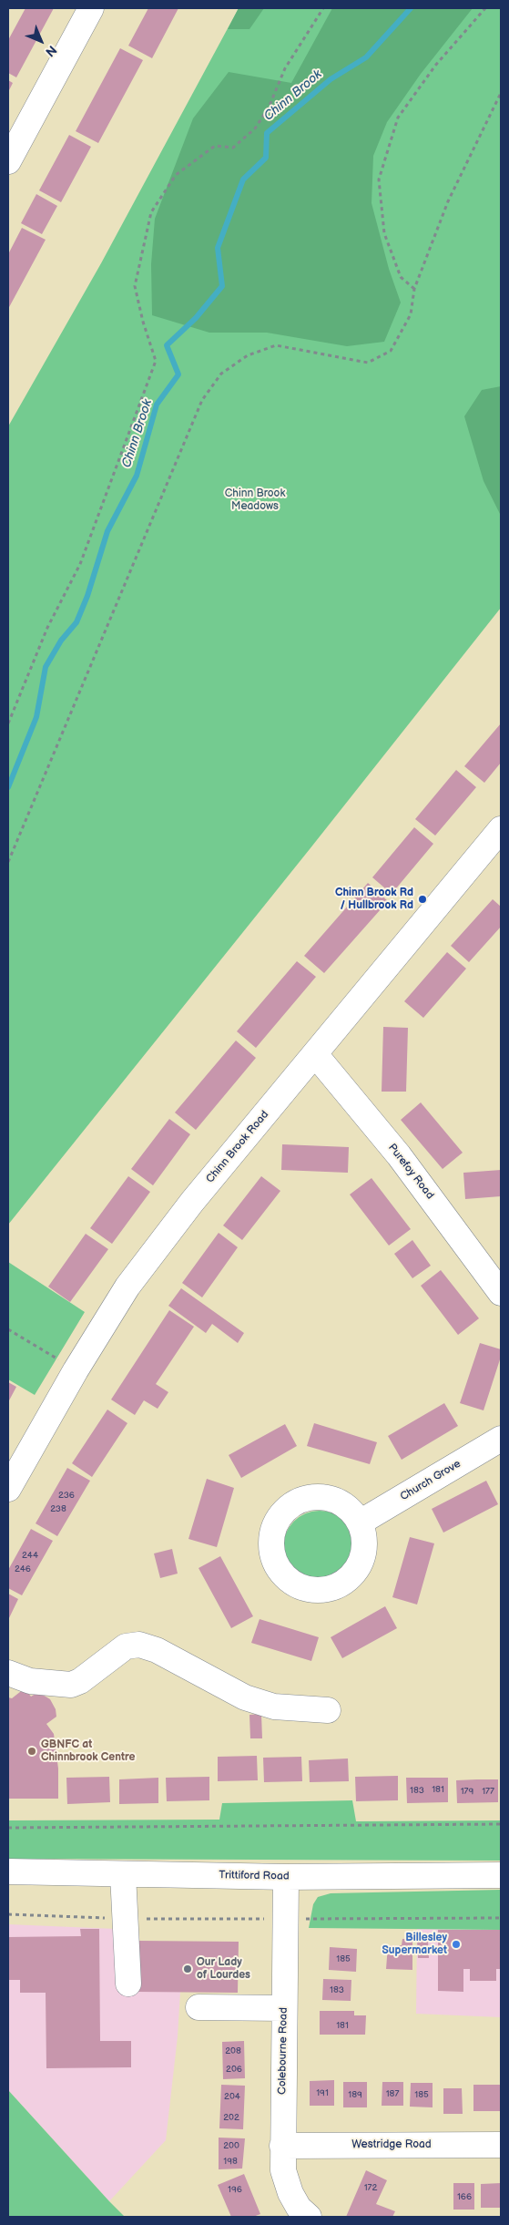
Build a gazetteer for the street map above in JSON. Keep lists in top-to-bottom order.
{
  "streets": {
    "street": [
      "Chinn Brook Road",
      "Purefoy Road",
      "Church Grove",
      "Trittiford Road",
      "Colebourne Road",
      "Westridge Road"
    ]
  },
  "crossings": [
    ["Chinn Brook Road", "Purefoy Road"],
    ["Trittiford Road", "Colebourne Road"],
    ["Colebourne Road", "Westridge Road"]
  ],
  "water": ["Chinn Brook"],
  "parks": ["Chinn Brook Meadows"],
  "places": [
    "Chinn Brook Rd / Hullbrook Rd",
    "GBNFC at Chinnbrook Centre",
    "Billesley Supermarket",
    "Our Lady of Lourdes"
  ],
  "house_numbers": [
    "236",
    "238",
    "244",
    "246",
    "181",
    "183",
    "179",
    "177",
    "185",
    "183",
    "181",
    "208",
    "206",
    "191",
    "187",
    "189",
    "185",
    "204",
    "202",
    "200",
    "198",
    "172",
    "196",
    "166"
  ],
  "north": "bottom right"
}
